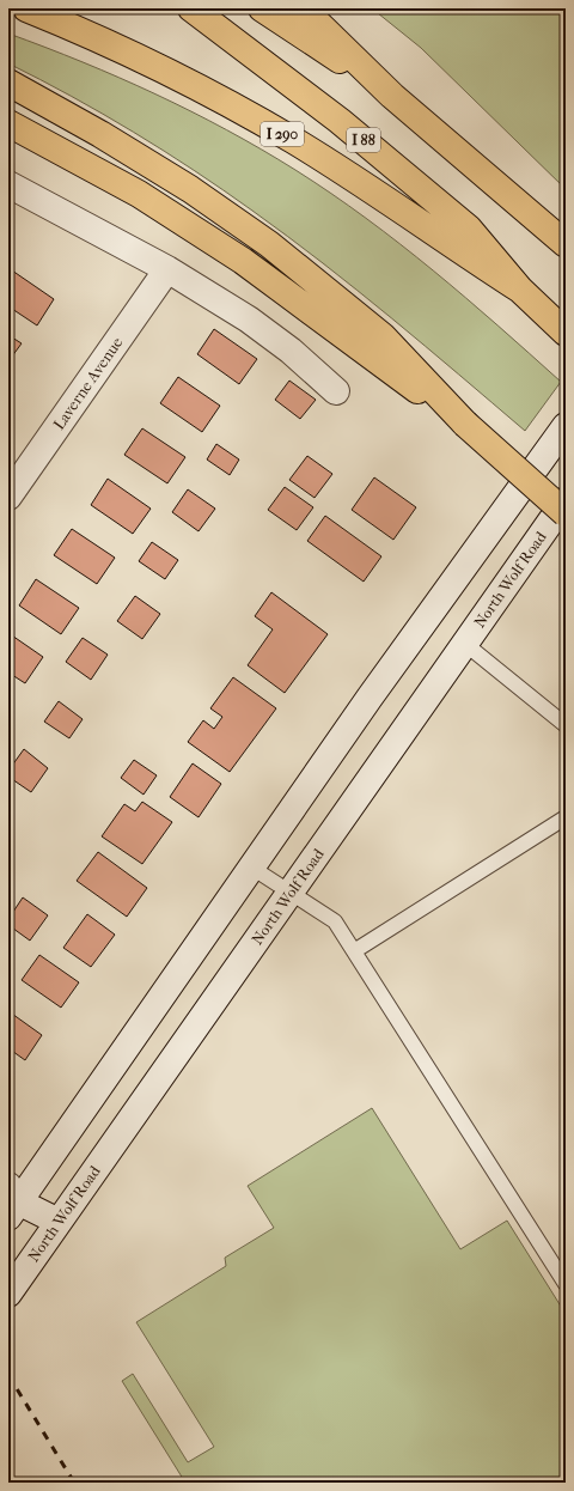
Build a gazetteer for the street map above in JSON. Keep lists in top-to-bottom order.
{
  "streets": {
    "highway": ["I 290", "I 88"],
    "main road": ["Laverne Avenue", "North Wolf Road"]
  },
  "crossings": [
    ["I 290", "I 88"]
  ]
}
